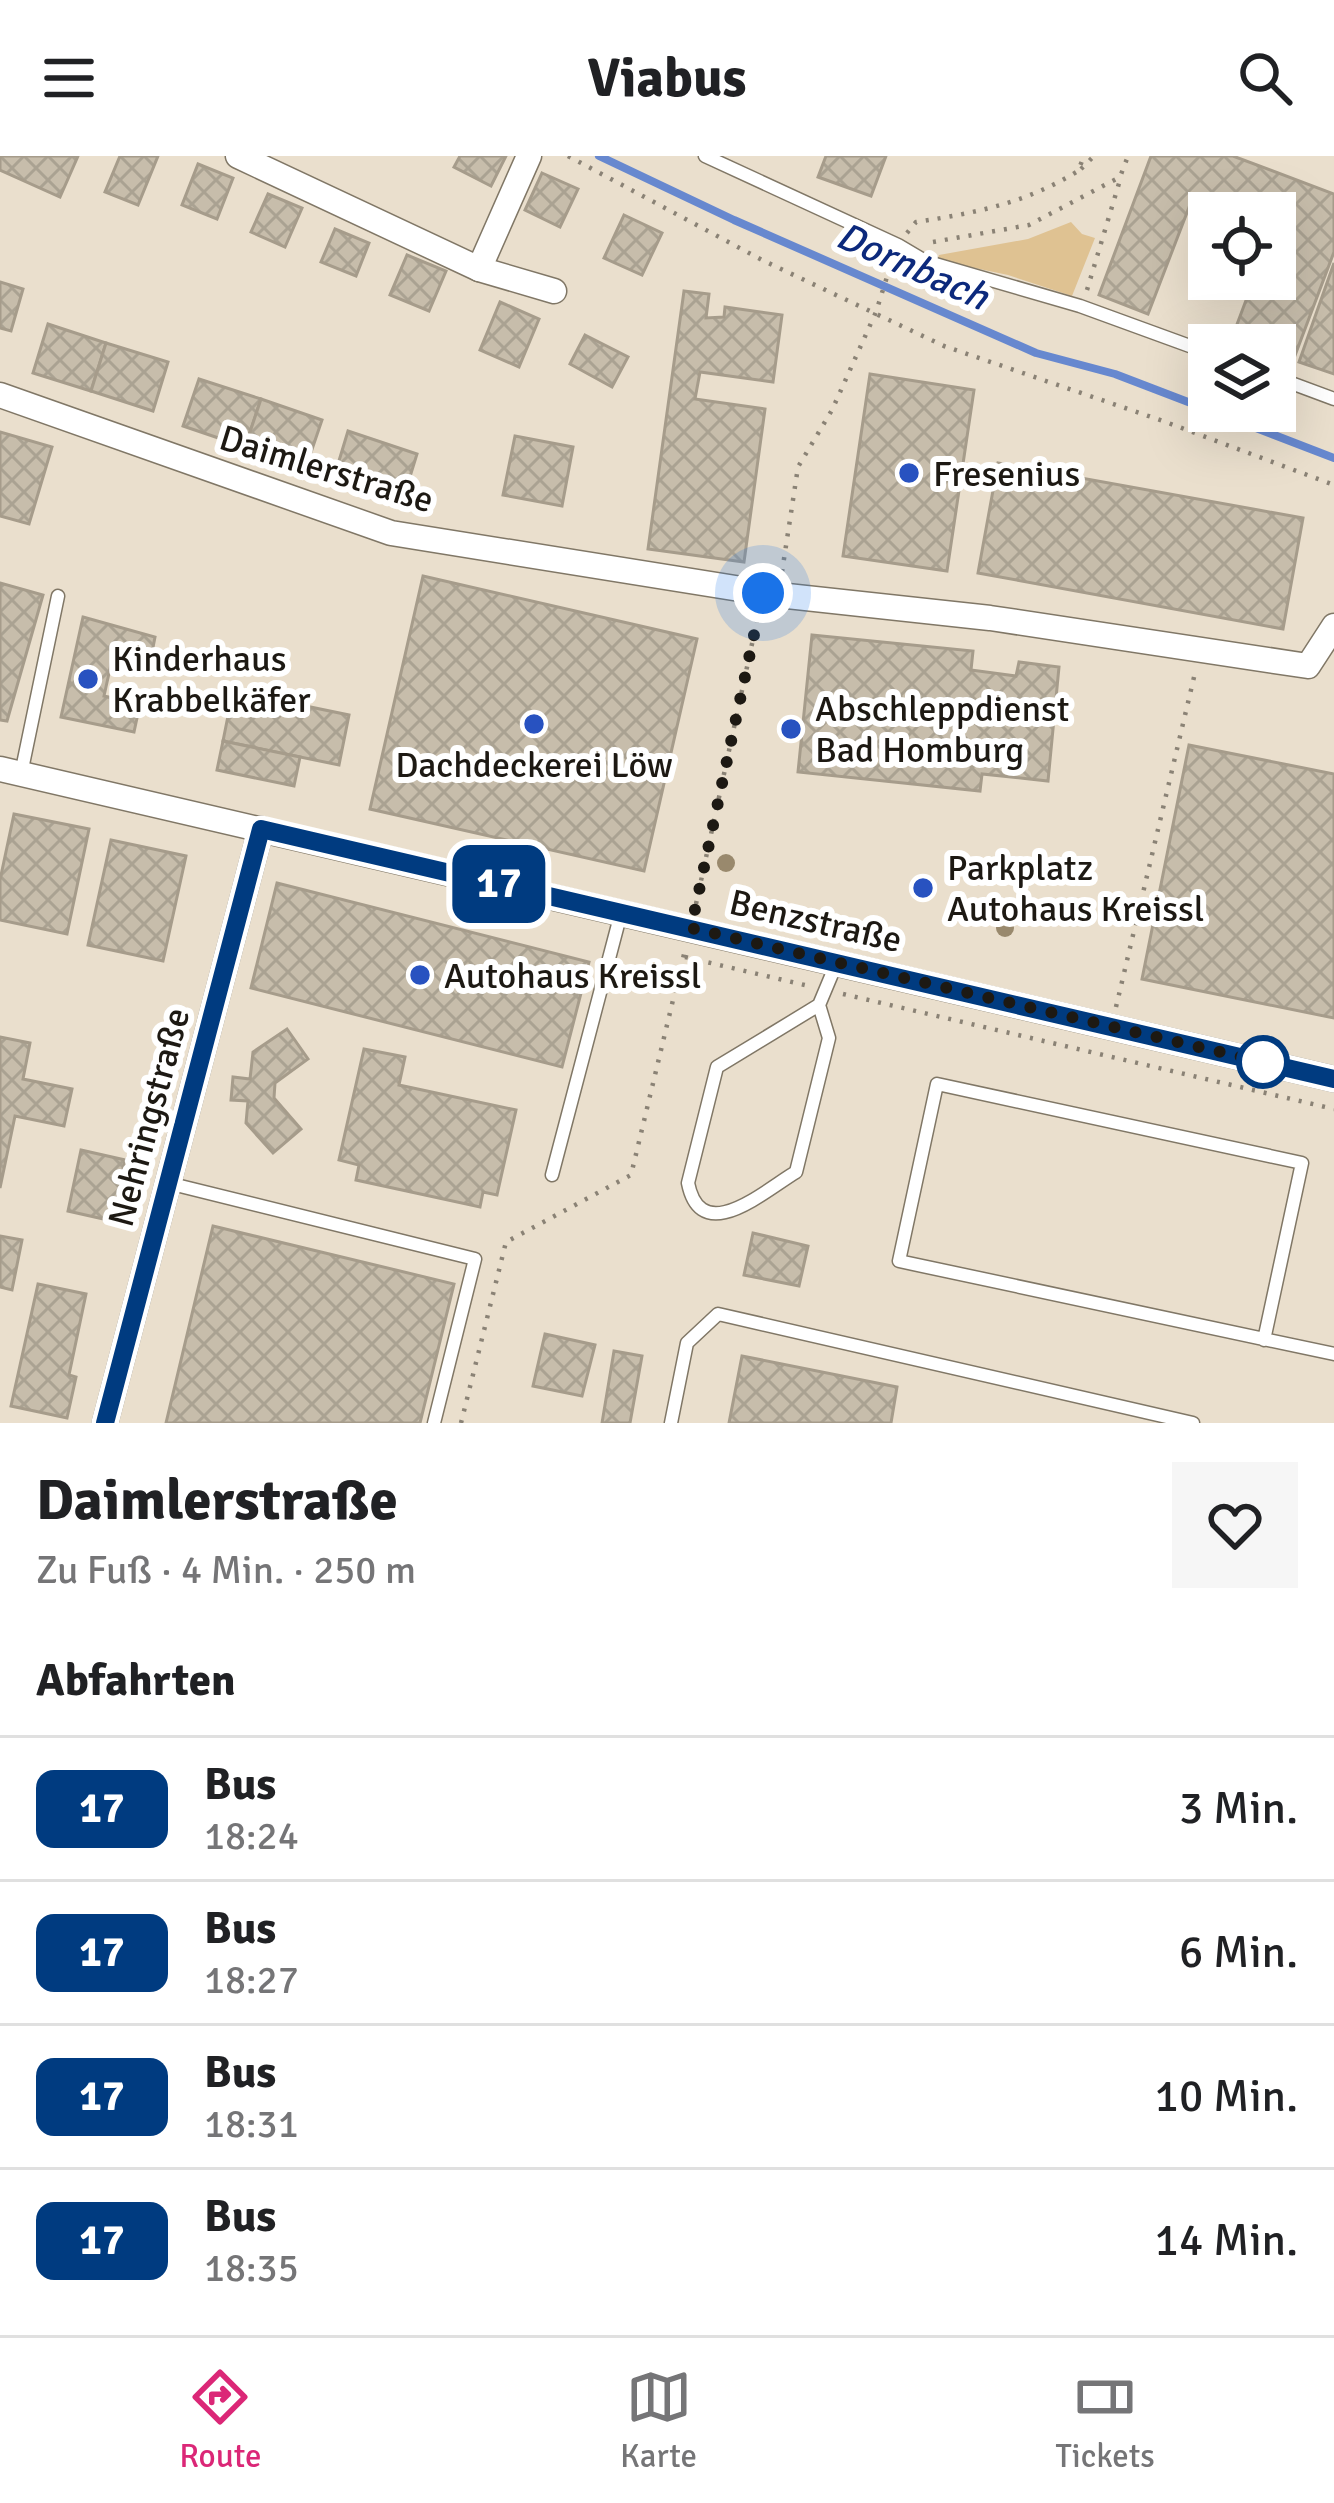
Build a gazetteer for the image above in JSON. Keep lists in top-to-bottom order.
{
  "streets": {
    "street": ["Daimlerstraße", "Benzstraße", "Nehringstraße"]
  },
  "crossings": [
    ["Benzstraße", "Nehringstraße"]
  ],
  "water": ["Dornbach"],
  "places": [
    "Fresenius",
    "Kinderhaus Krabbelkäfer",
    "Dachdeckerei Löw",
    "Abschleppdienst Bad Homburg",
    "Parkplatz Autohaus Kreissl",
    "Autohaus Kreissl"
  ],
  "lines": ["bus line 17"],
  "page": {
    "header": "Viabus",
    "on_map": "17",
    "heading": [
      ["Daimlerstraße", "Zu Fuß · 4 Min. · 250 m"],
      "Abfahrten"
    ],
    "list": [
      {
        "mark": "17",
        "name": "Bus",
        "note": "18:24",
        "value": "3 Min."
      },
      {
        "mark": "17",
        "name": "Bus",
        "note": "18:27",
        "value": "6 Min."
      },
      {
        "mark": "17",
        "name": "Bus",
        "note": "18:31",
        "value": "10 Min."
      },
      {
        "mark": "17",
        "name": "Bus",
        "note": "18:35",
        "value": "14 Min."
      }
    ],
    "tabs": ["Route", "Karte", "Tickets"]
  }
}
